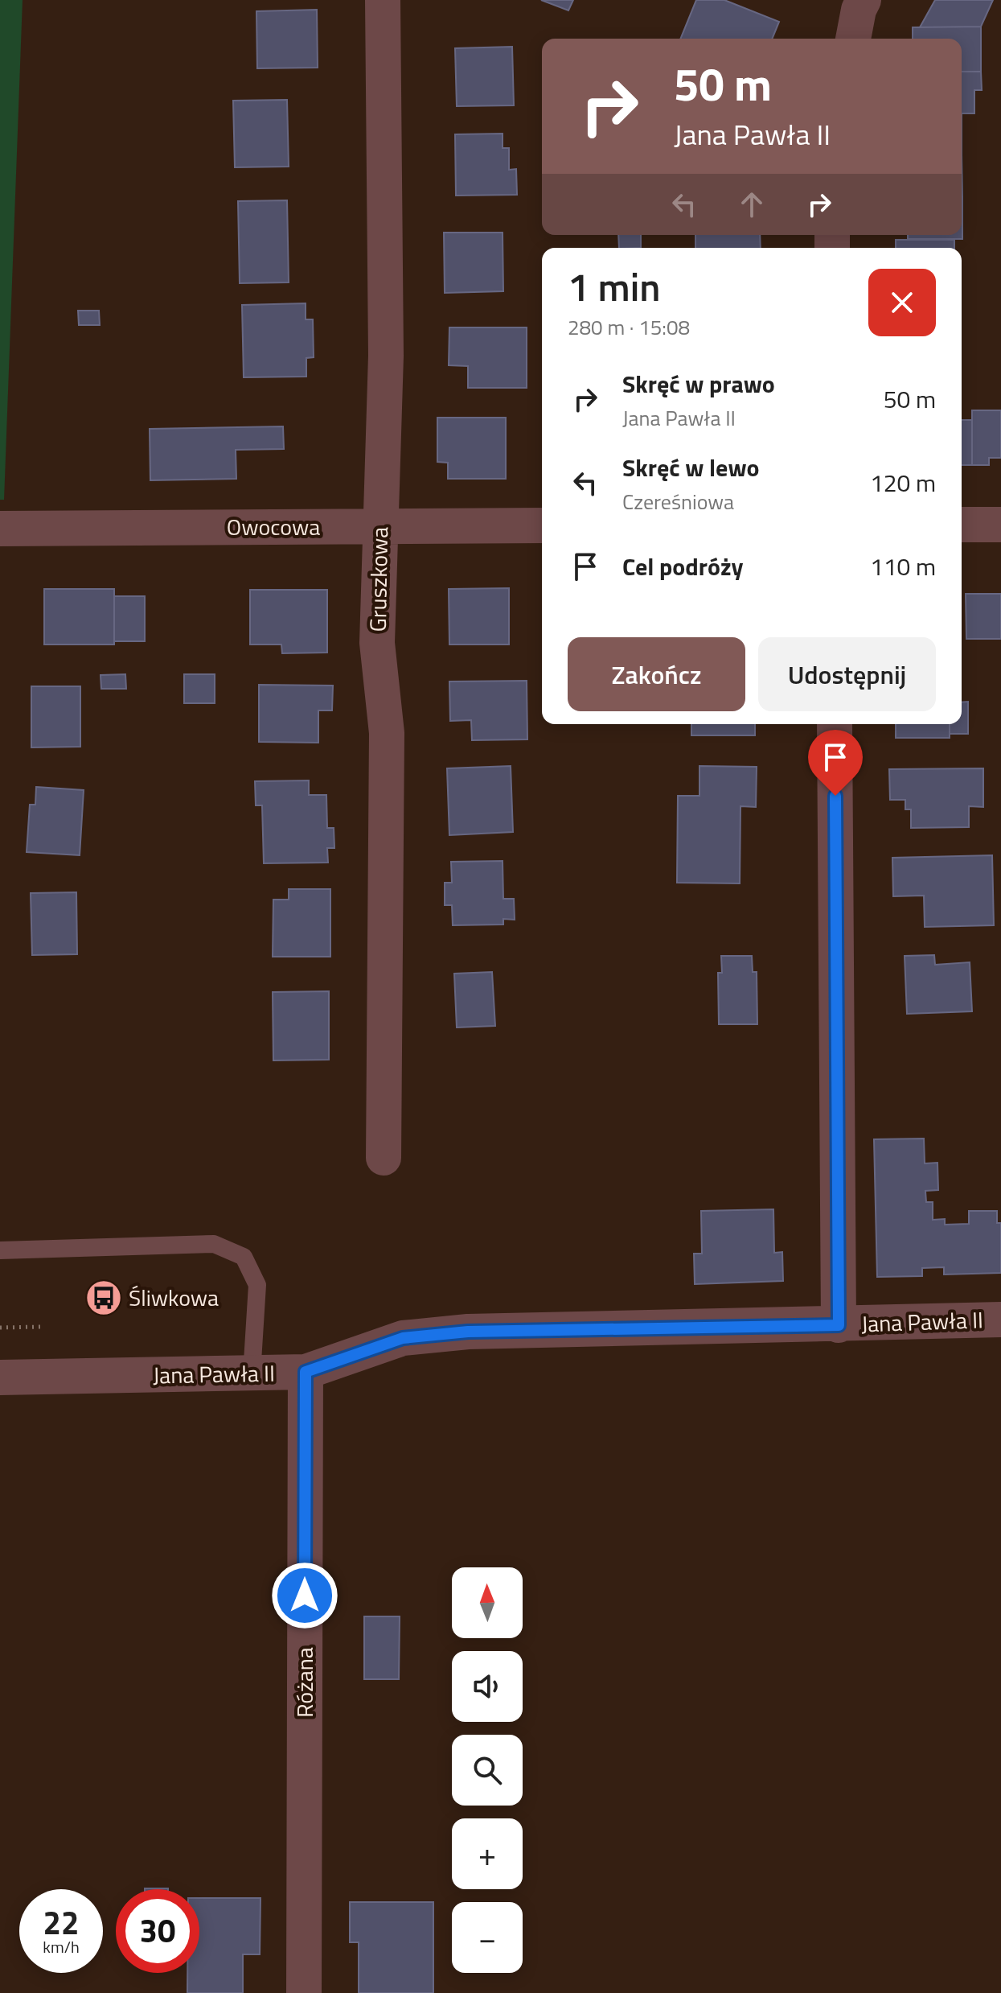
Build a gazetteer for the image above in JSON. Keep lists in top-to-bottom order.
{
  "streets": {
    "street": [
      "Owocowa",
      "Gruszkowa",
      "Jana Pawła II",
      "Różana"
    ]
  },
  "crossings": [
    ["Owocowa", "Gruszkowa"],
    ["Jana Pawła II", "Różana"]
  ],
  "places": {
    "bus stop": ["Śliwkowa"]
  },
  "north": "top",
  "page": {
    "turn": ["50 m", "Jana Pawła II"],
    "heading": ["1 min", "280 m · 15:08"],
    "list": [
      {
        "name": "Skręć w prawo",
        "note": "Jana Pawła II",
        "value": "50 m"
      },
      {
        "name": "Skręć w lewo",
        "note": "Czereśniowa",
        "value": "120 m"
      },
      {
        "name": "Cel podróży",
        "value": "110 m"
      }
    ],
    "buttons": ["Zakończ", "Udostępnij"],
    "map_buttons": ["+", "−"],
    "speed": "22 km/h",
    "limit": "30"
  }
}
